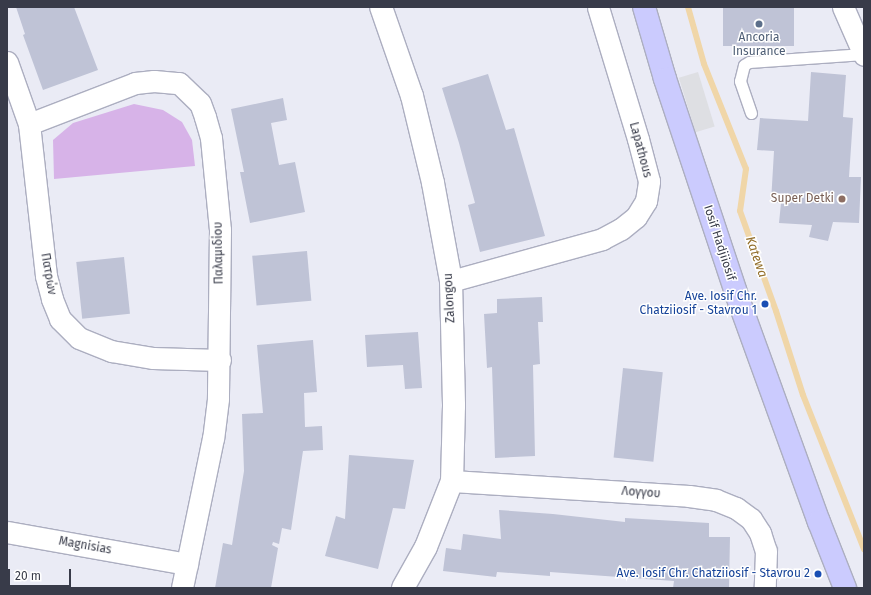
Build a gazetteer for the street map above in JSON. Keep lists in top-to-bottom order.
{
  "streets": {
    "main road": ["Iosif Hadjiiosif"],
    "street": [
      "Lapathous",
      "Παλαμιδίου",
      "Πατρών",
      "Zalongou",
      "Λογγου",
      "Magnisias"
    ]
  },
  "crossings": [
    ["Lapathous", "Zalongou"],
    ["Παλαμιδίου", "Πατρών"],
    ["Παλαμιδίου", "Magnisias"],
    ["Zalongou", "Λογγου"]
  ],
  "water": ["Katewa"],
  "places": [
    "Ancoria Insurance",
    "Super Detki",
    "Ave. Iosif Chr. Chatziiosif - Stavrou 1",
    "Ave. Iosif Chr. Chatziiosif - Stavrou 2"
  ],
  "scale_bar": "20 m"
}
